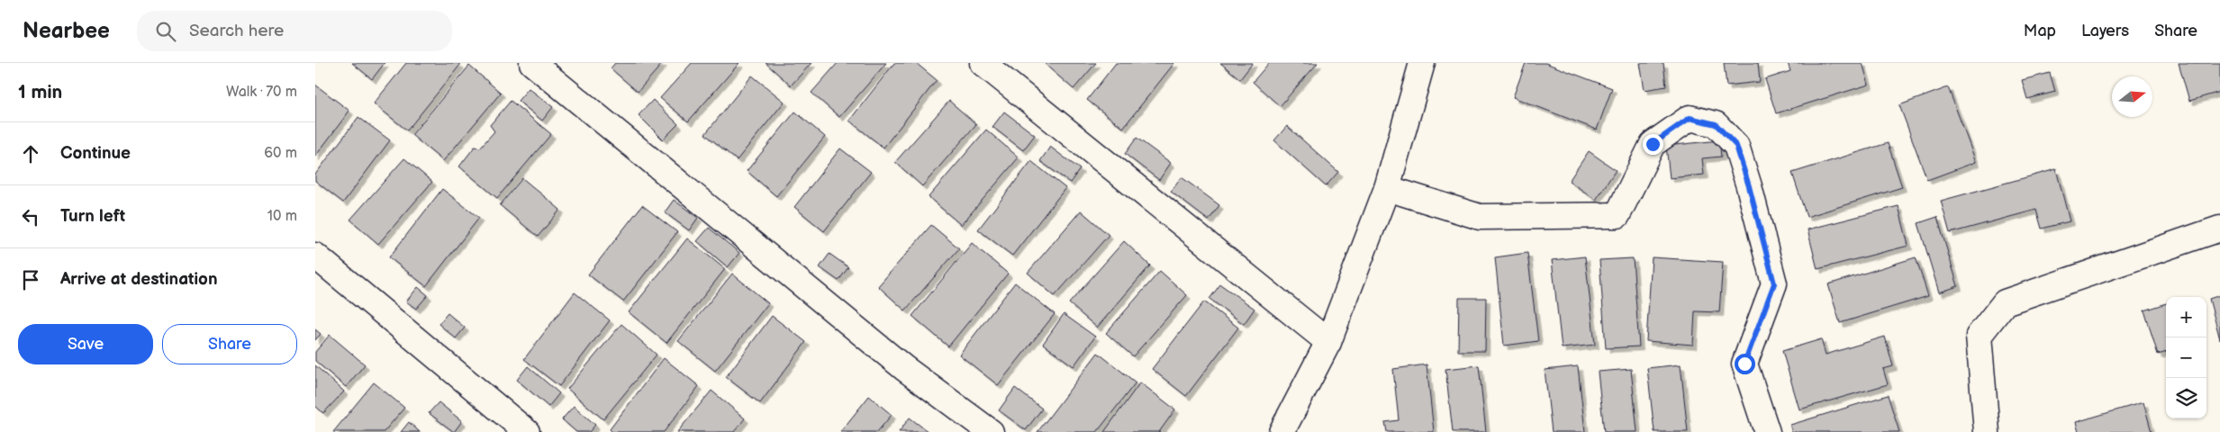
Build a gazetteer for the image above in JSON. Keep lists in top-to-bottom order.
{
  "north": "right",
  "page": {
    "header": "Nearbee",
    "search": "Search here",
    "nav": ["Map", "Layers", "Share"],
    "heading": ["1 min", "Walk · 70 m"],
    "list": [
      ["Continue", "60 m"],
      ["Turn left", "10 m"],
      "Arrive at destination"
    ],
    "map_buttons": ["+", "−"],
    "buttons": ["Save", "Share"]
  }
}
